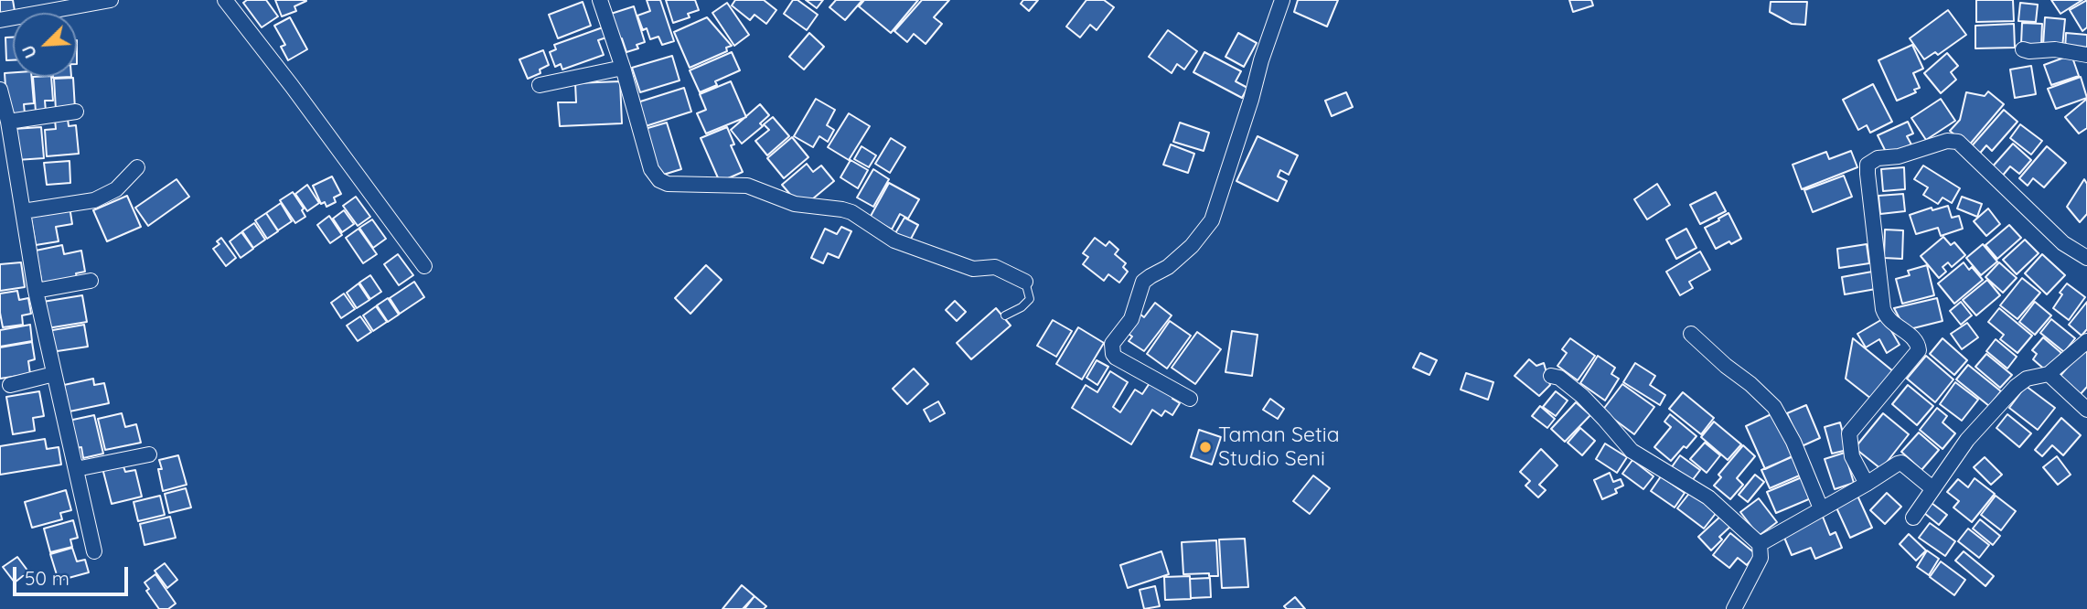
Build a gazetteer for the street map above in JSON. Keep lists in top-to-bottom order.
{
  "places": ["Taman Setia Studio Seni"],
  "scale_bar": "50 m",
  "north": "bottom left"
}
